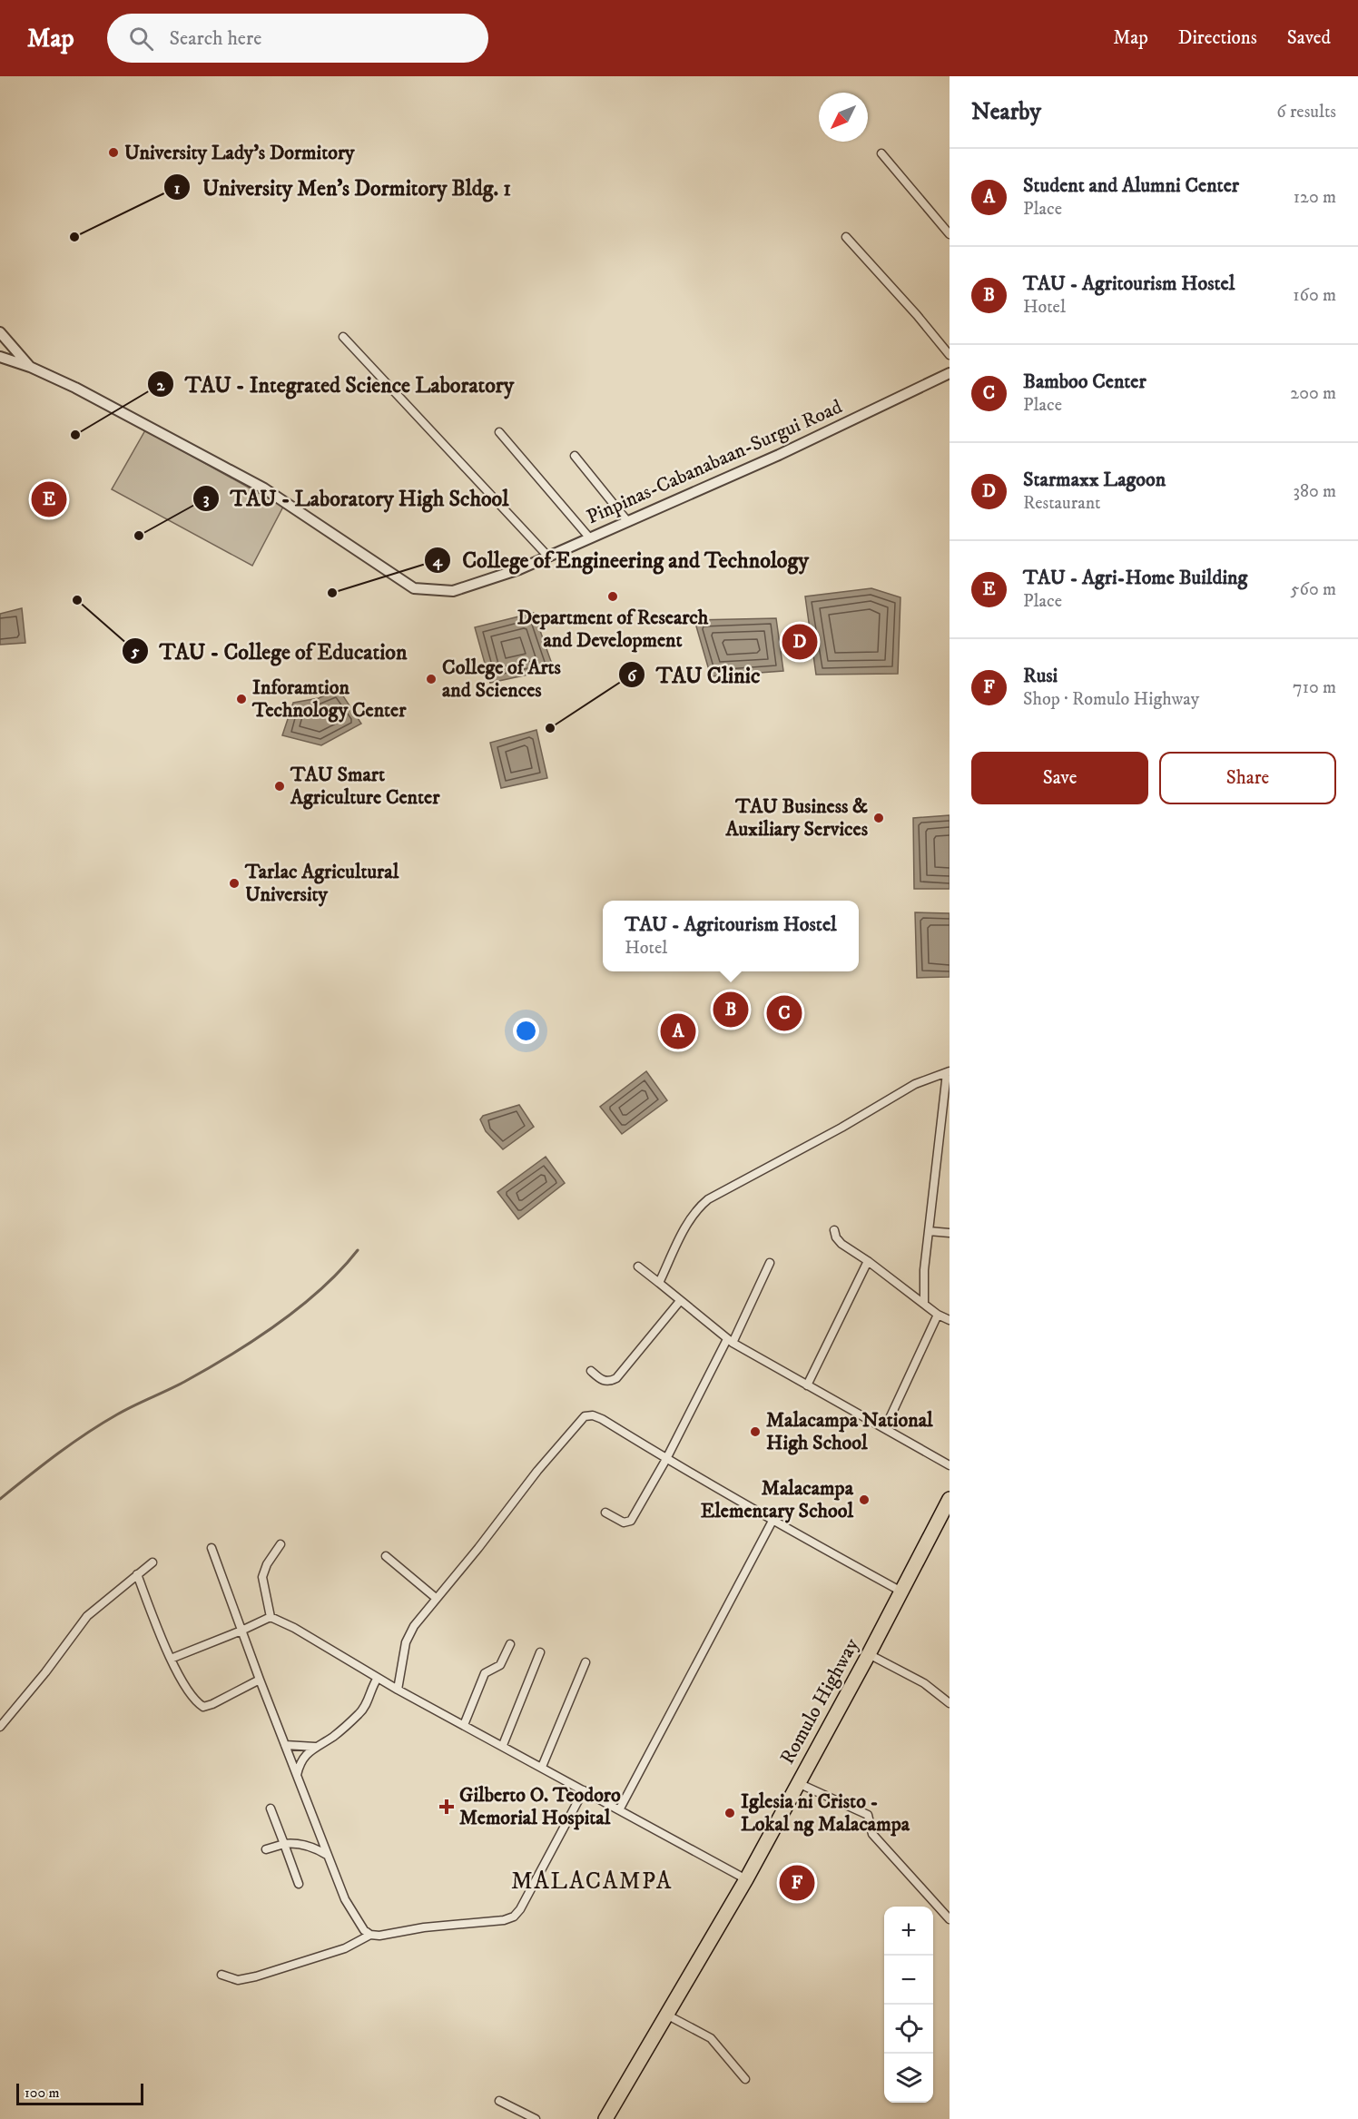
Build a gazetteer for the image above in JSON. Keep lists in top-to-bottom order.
{
  "streets": {
    "highway": ["Romulo Highway"],
    "street": ["Pinpinas-Cabanabaan-Surgui Road"]
  },
  "districts": ["MALACAMPA"],
  "places": {
    "other": [
      "University Lady's Dormitory",
      "University Men's Dormitory Bldg. 1",
      "TAU - Integrated Science Laboratory",
      "TAU - Laboratory High School",
      "College of Engineering and Technology",
      "Department of Research and Development",
      "TAU - College of Education",
      "College of Arts and Sciences",
      "Inforamtion Technology Center",
      "TAU Clinic",
      "TAU Smart Agriculture Center",
      "TAU Business & Auxiliary Services",
      "Tarlac Agricultural University",
      "Malacampa National High School",
      "Malacampa Elementary School",
      "Iglesia ni Cristo - Lokal ng Malacampa"
    ],
    "health": ["Gilberto O. Teodoro Memorial Hospital"]
  },
  "scale_bar": "100 m",
  "north": "bottom left",
  "page": {
    "header": "Map",
    "search": "Search here",
    "nav": ["Map", "Directions", "Saved"],
    "heading": ["Nearby", "6 results"],
    "list": [
      {
        "mark": "A",
        "name": "Student and Alumni Center",
        "note": "Place",
        "value": "120 m"
      },
      {
        "mark": "B",
        "name": "TAU - Agritourism Hostel",
        "note": "Hotel",
        "value": "160 m"
      },
      {
        "mark": "C",
        "name": "Bamboo Center",
        "note": "Place",
        "value": "200 m"
      },
      {
        "mark": "D",
        "name": "Starmaxx Lagoon",
        "note": "Restaurant",
        "value": "380 m"
      },
      {
        "mark": "E",
        "name": "TAU - Agri-Home Building",
        "note": "Place",
        "value": "560 m"
      },
      {
        "mark": "F",
        "name": "Rusi",
        "note": "Shop · Romulo Highway",
        "value": "710 m"
      }
    ],
    "pins": [
      "E",
      "D",
      "B",
      "C",
      "A",
      "F"
    ],
    "buttons": ["Save", "Share"],
    "popup": ["TAU - Agritourism Hostel", "Hotel"],
    "map_buttons": ["+", "−"],
    "scale": "100 m"
  }
}
